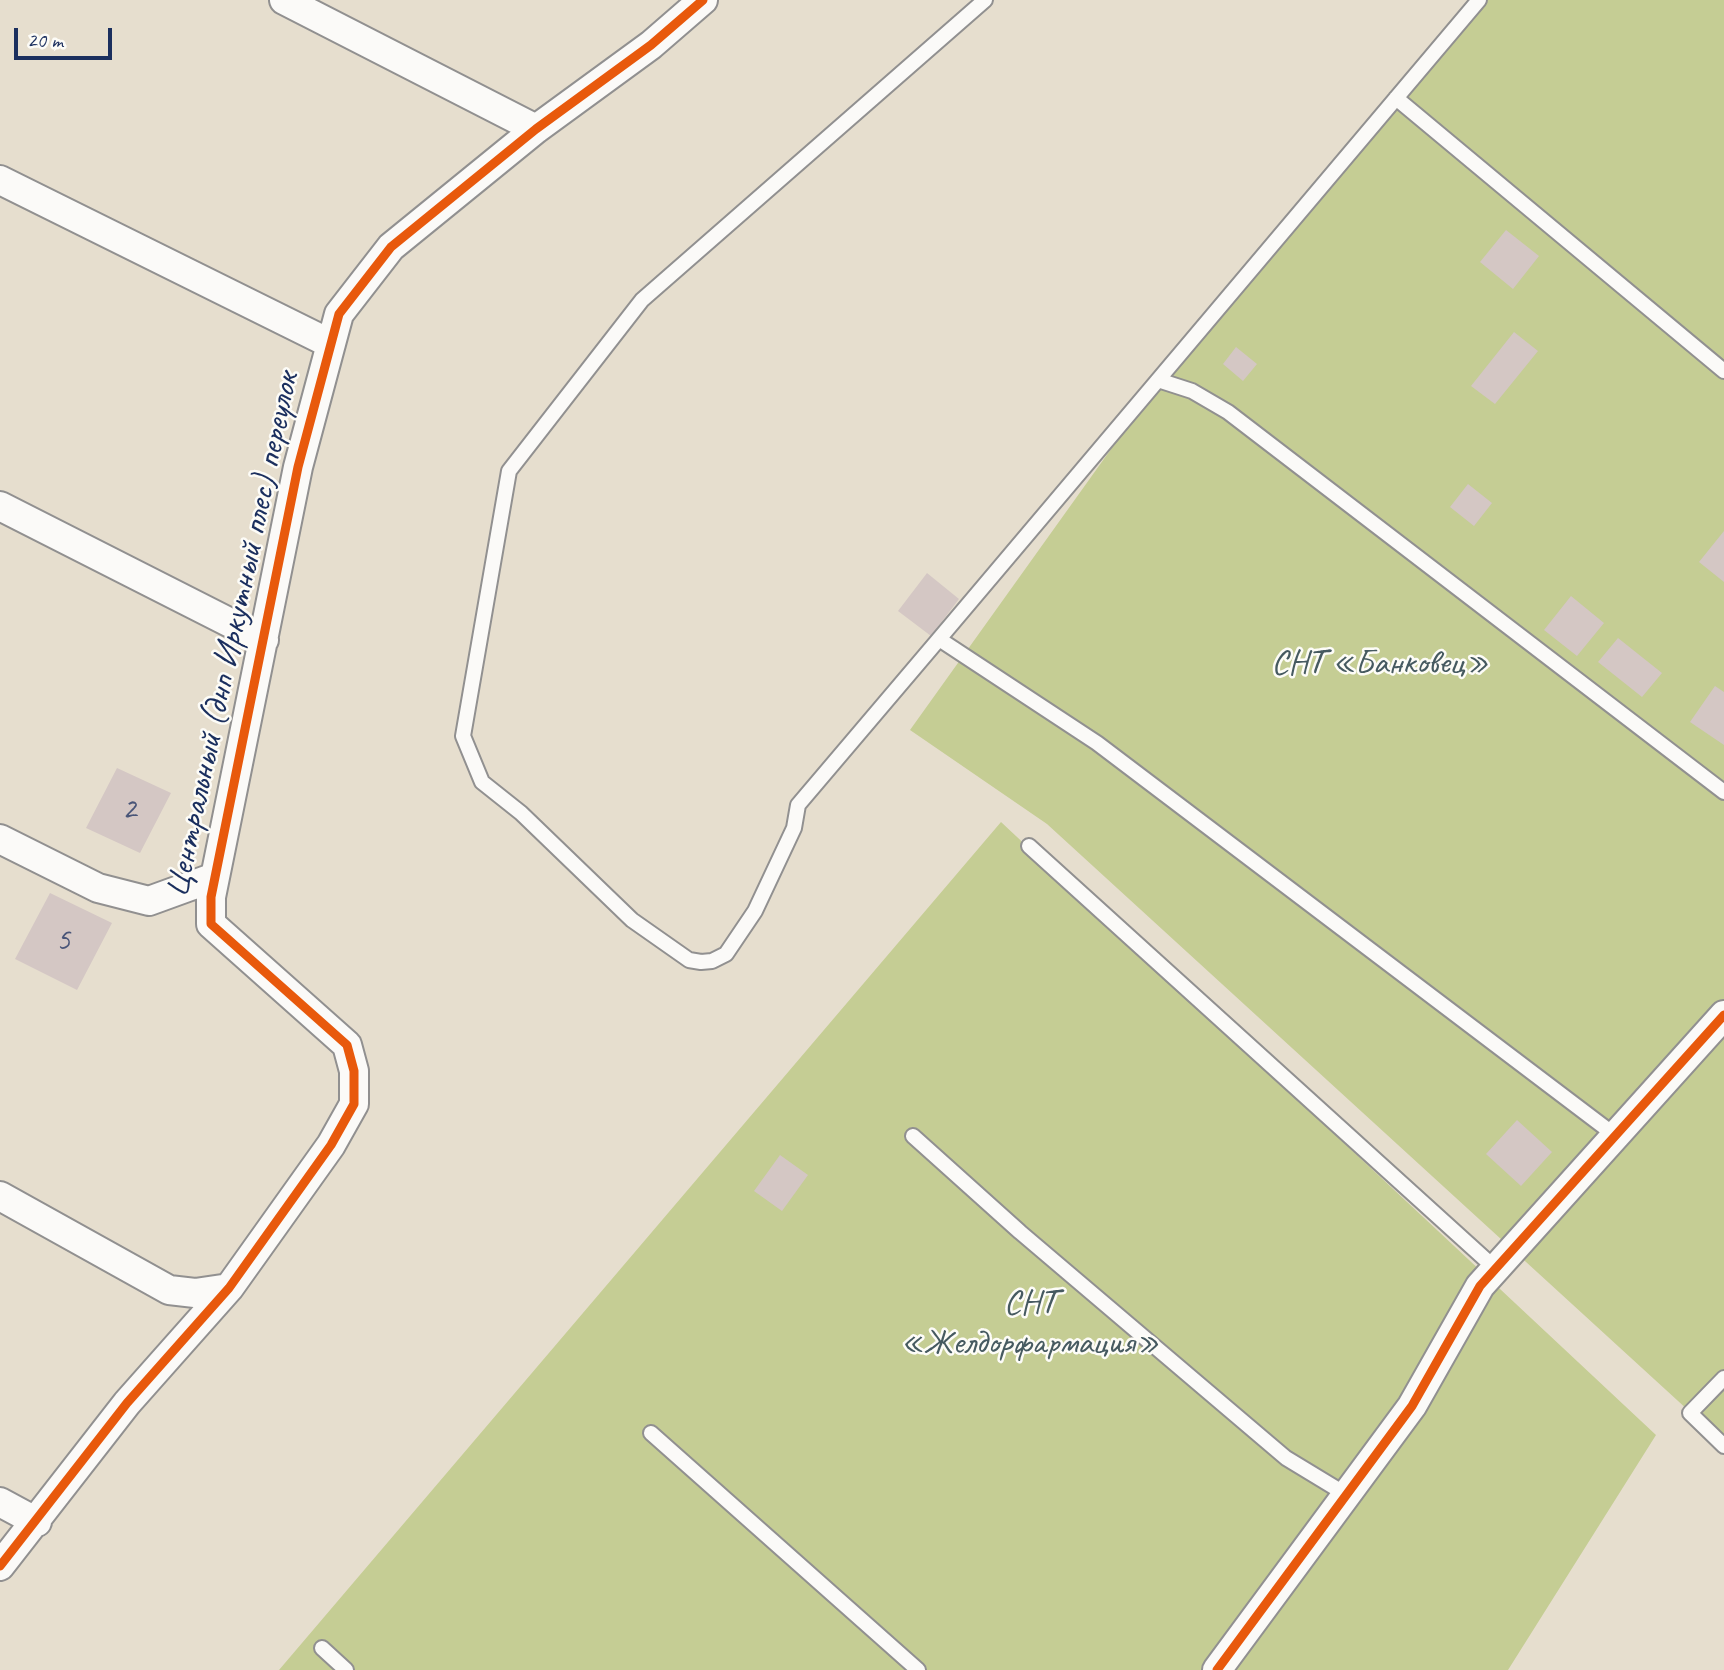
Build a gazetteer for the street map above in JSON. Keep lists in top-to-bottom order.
{
  "streets": {
    "street": ["Центральный (днп Иркутный плес) переулок"]
  },
  "parks": ["СНТ «Банковец»", "СНТ «Желдорфармация»"],
  "house_numbers": ["2", "5"],
  "scale_bar": "20 m"
}
